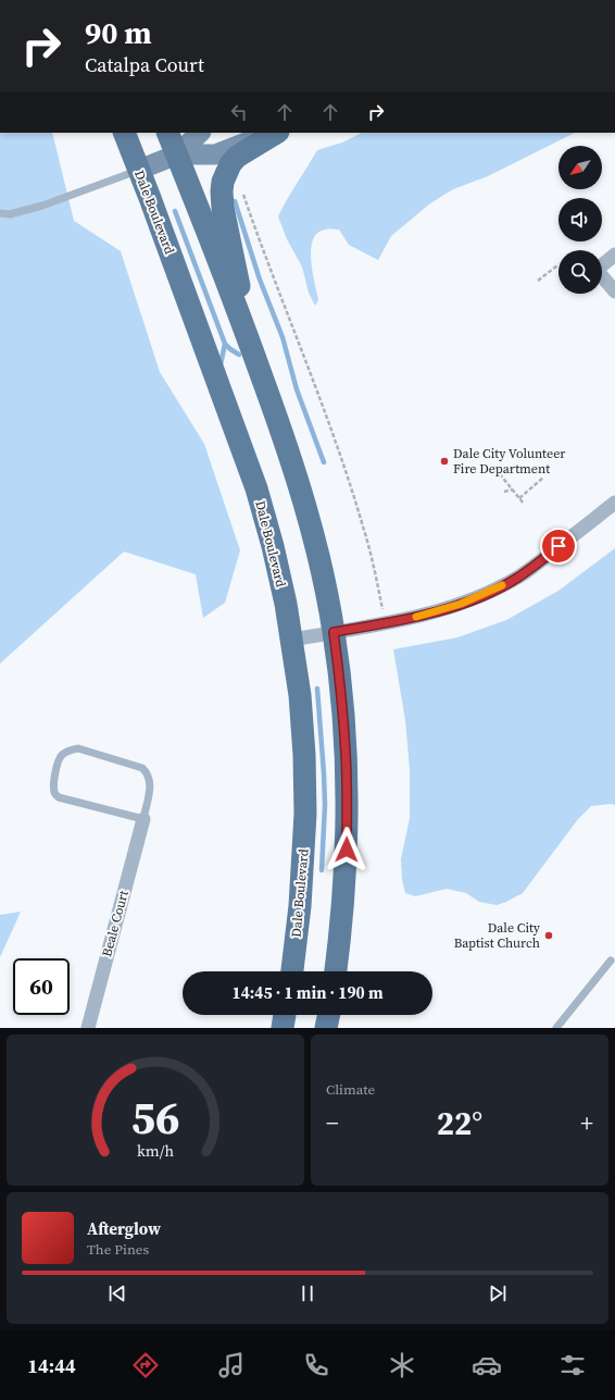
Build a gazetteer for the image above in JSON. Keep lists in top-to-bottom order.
{
  "streets": {
    "main road": ["Dale Boulevard"],
    "street": ["Beale Court"]
  },
  "places": ["Dale City Volunteer Fire Department", "Dale City Baptist Church"],
  "north": "bottom left",
  "page": {
    "turn": ["90 m", "Catalpa Court"],
    "limit": "60",
    "trip": "14:45 · 1 min · 190 m",
    "tile": "Climate",
    "heat": ["−", "22°", "+"],
    "song": ["Afterglow", "The Pines"],
    "tabs": "14:44",
    "gauge": ["56", "km/h"]
  }
}
